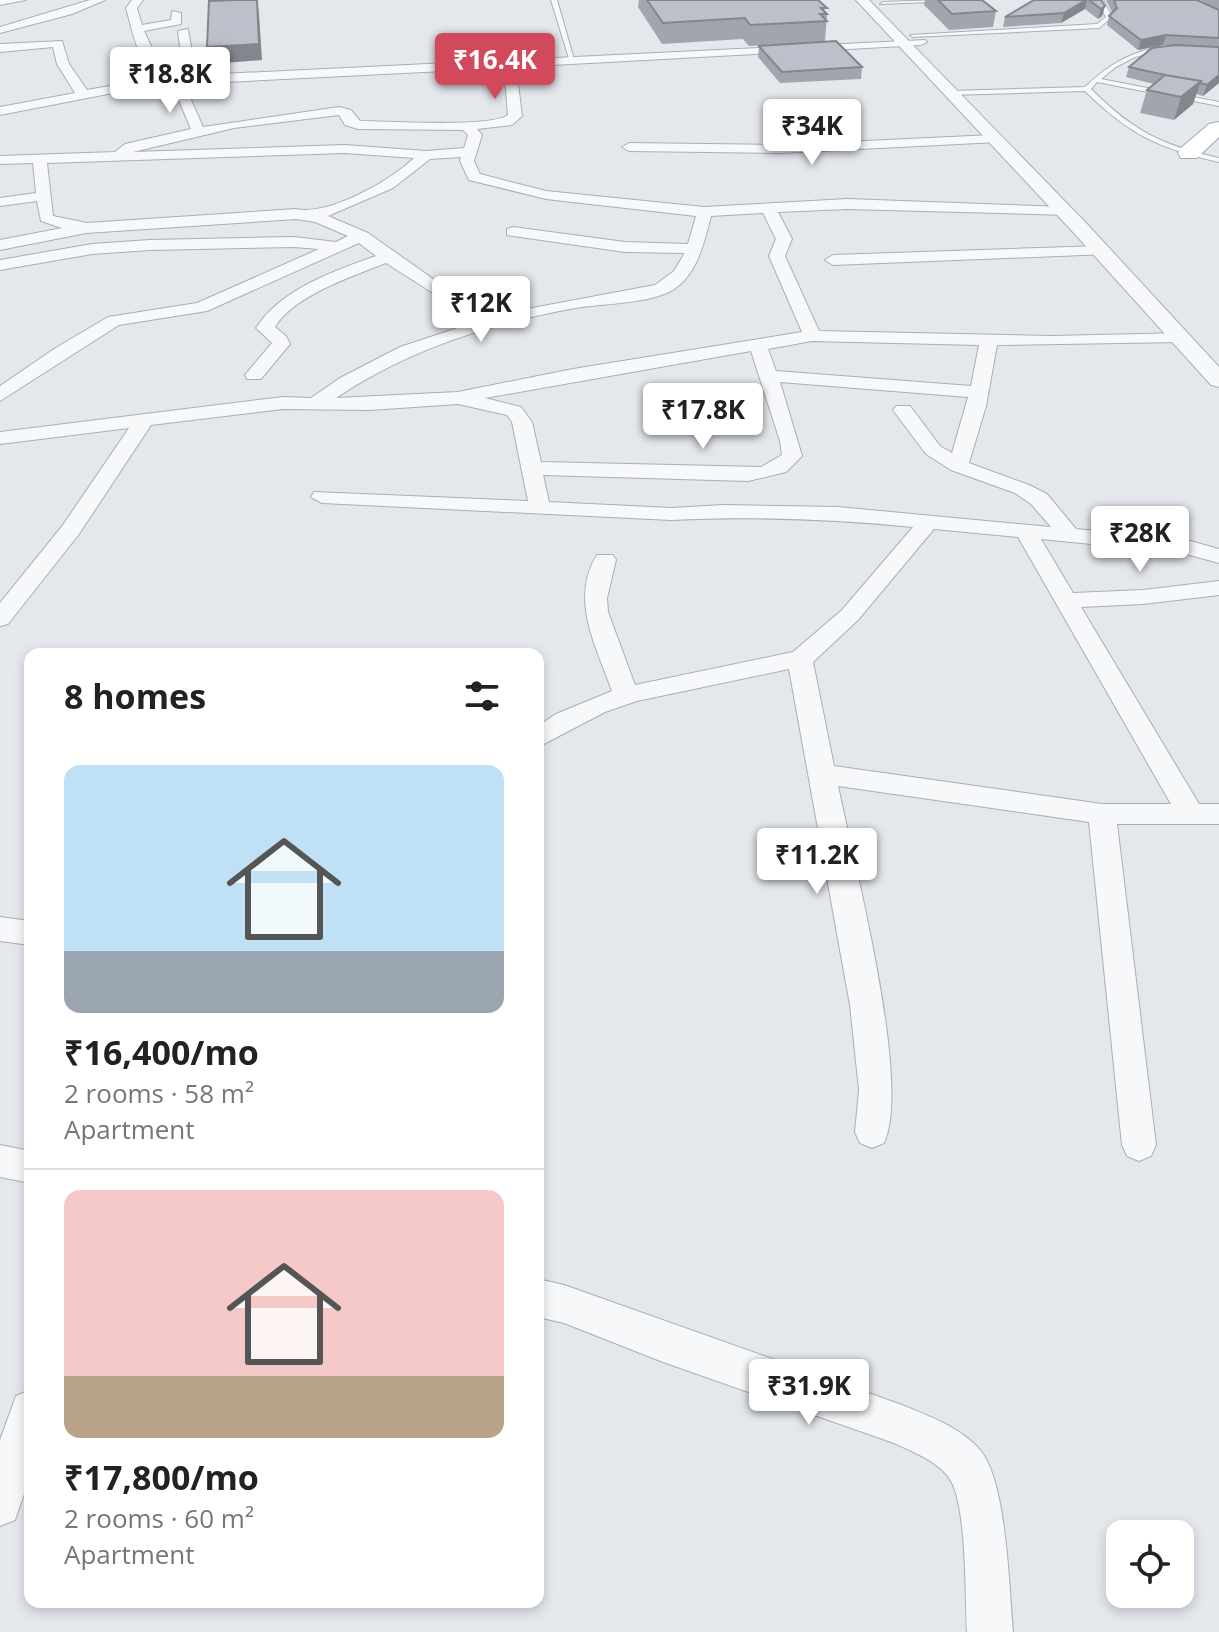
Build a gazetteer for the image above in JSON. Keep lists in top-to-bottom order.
{
  "page": {
    "price": [
      "₹16.4K",
      "₹18.8K",
      "₹34K",
      "₹12K",
      "₹17.8K",
      "₹28K",
      "₹11.2K",
      "₹31.9K"
    ],
    "heading": "8 homes",
    "list": [
      {
        "name": "₹16,400/mo",
        "note": "2 rooms · 58 m² · Apartment"
      },
      {
        "name": "₹17,800/mo",
        "note": "2 rooms · 60 m² · Apartment"
      }
    ]
  }
}
